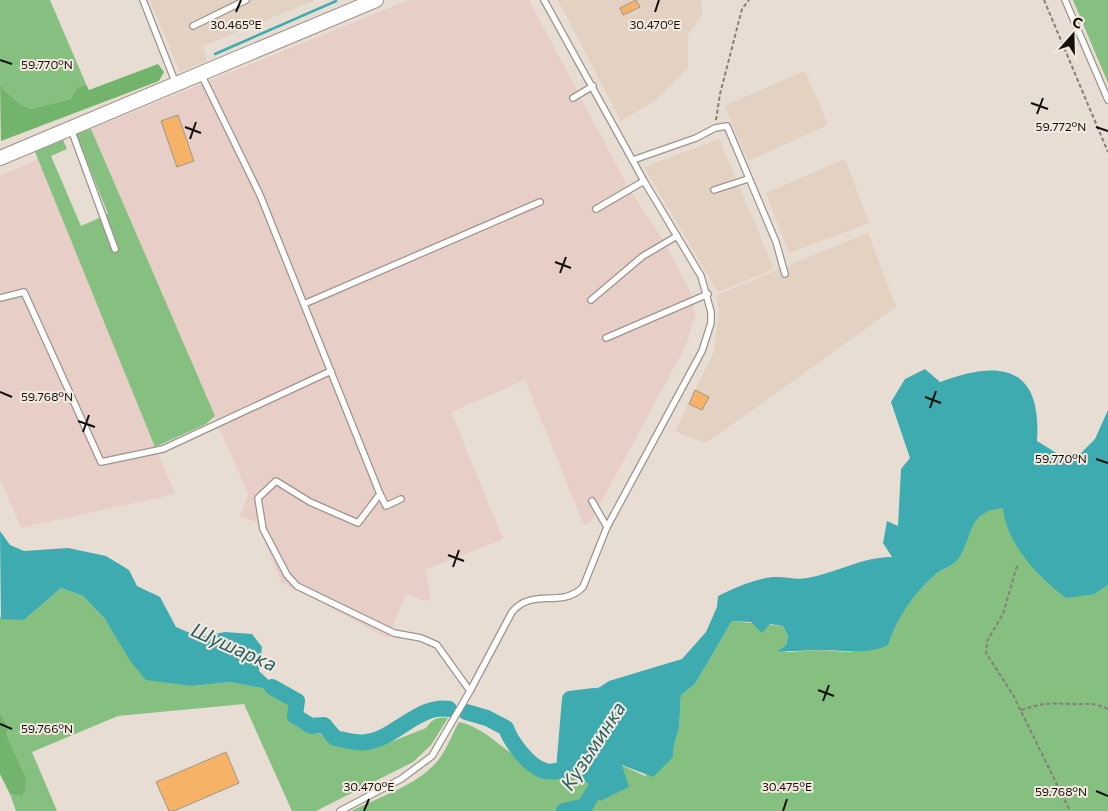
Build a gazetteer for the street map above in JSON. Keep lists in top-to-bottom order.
{
  "water": ["Шушарка", "Кузьминка"],
  "north": "top",
  "coordinates": [
    "30.465°E",
    "30.470°E",
    "59.770°N",
    "59.772°N",
    "59.768°N",
    "59.766°N",
    "30.475°E"
  ]
}
